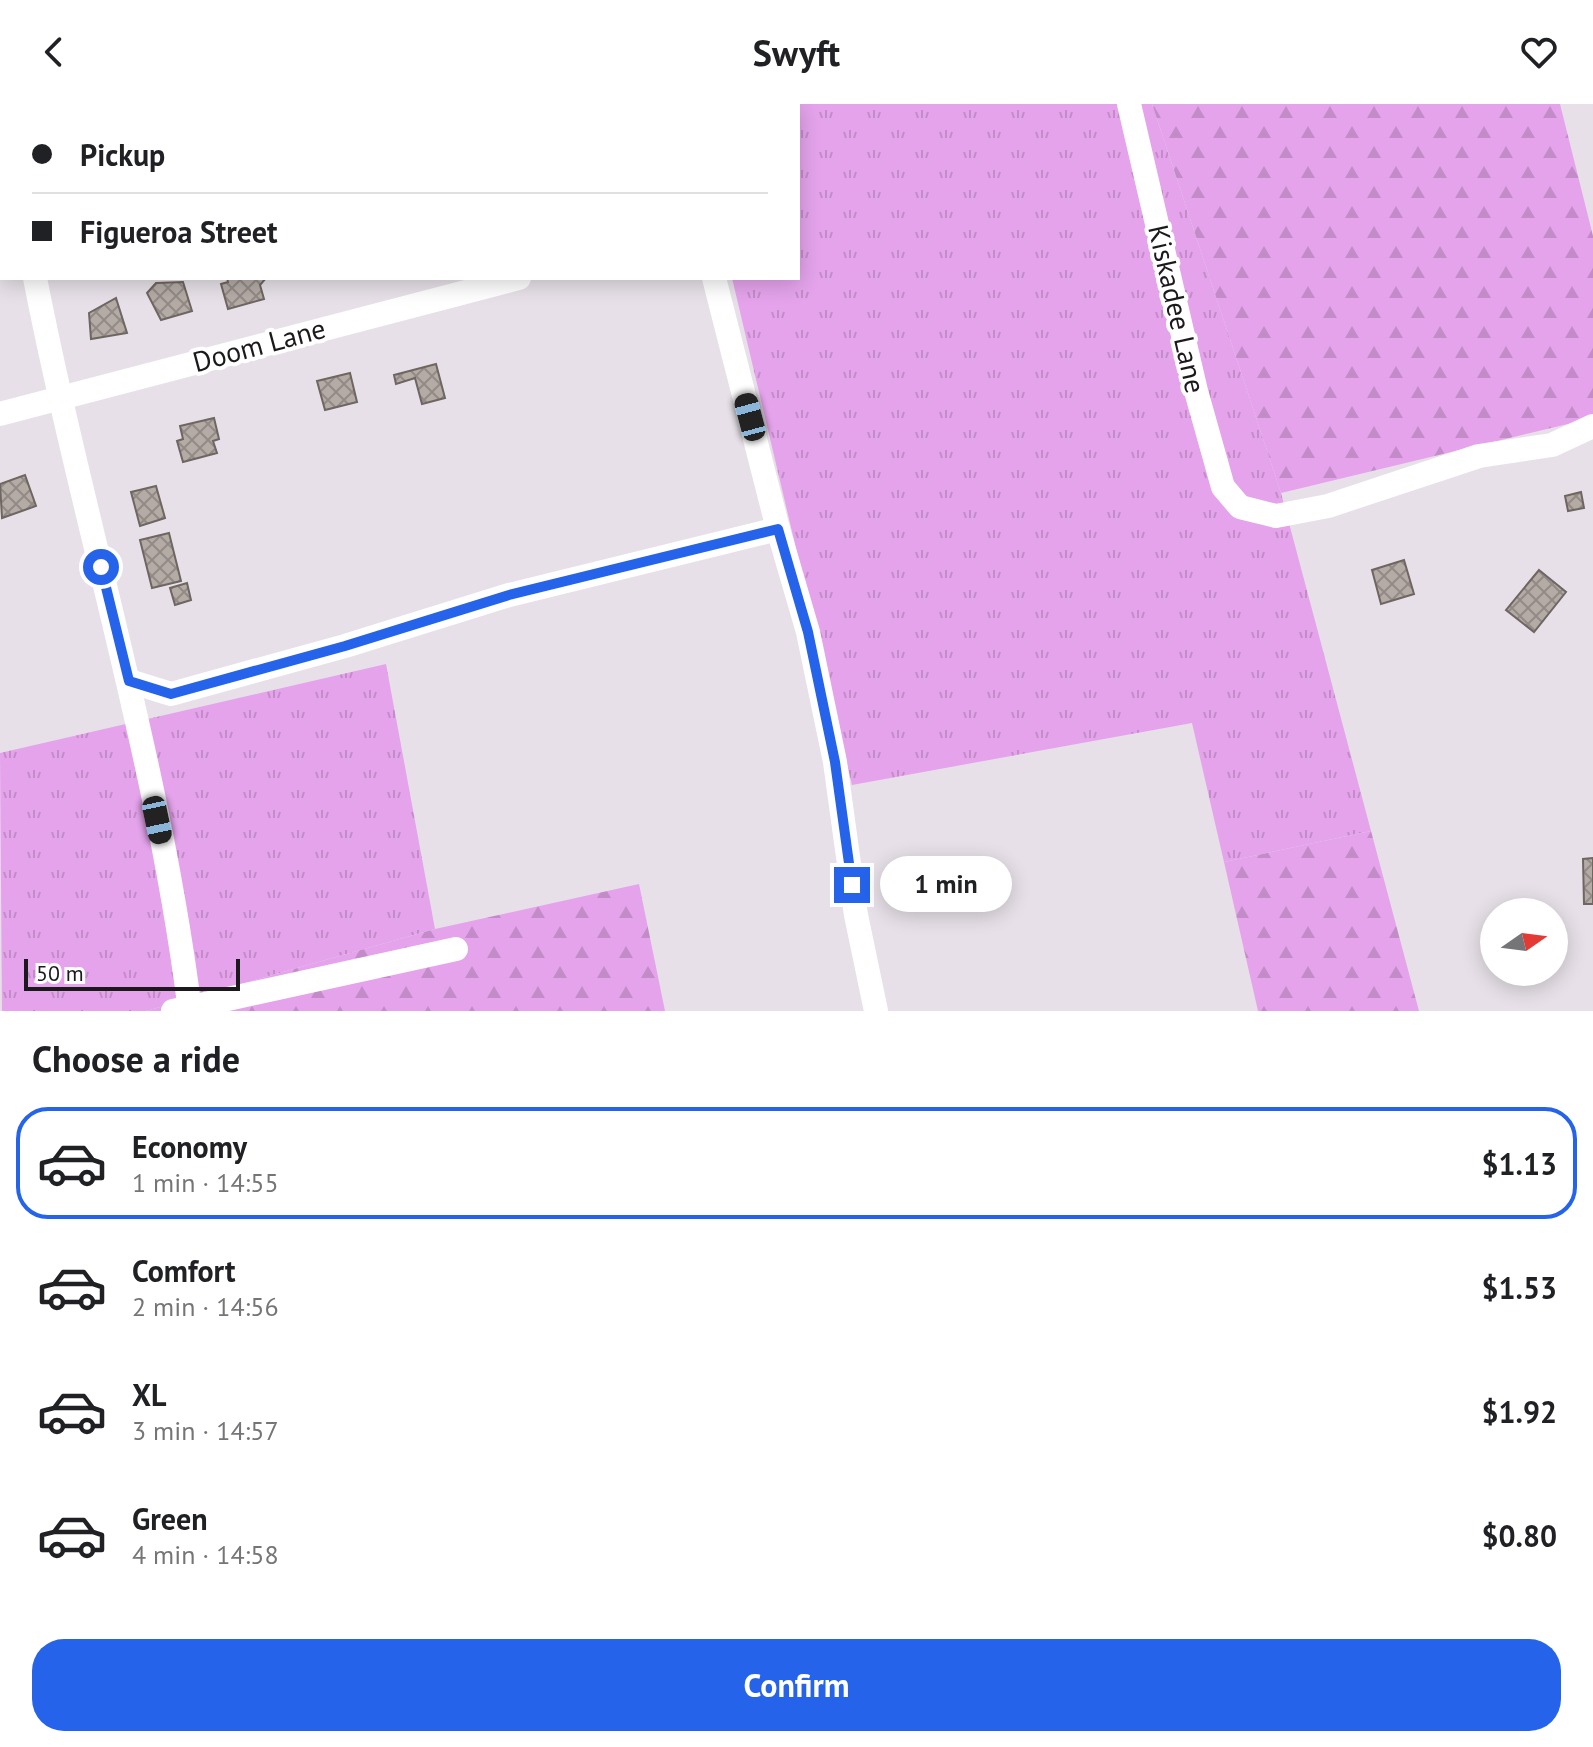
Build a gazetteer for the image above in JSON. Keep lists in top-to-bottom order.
{
  "streets": {
    "street": ["Kiskadee Lane", "Doom Lane"]
  },
  "scale_bar": "50 m",
  "north": "right",
  "page": {
    "header": "Swyft",
    "banner": ["Pickup", "Figueroa Street"],
    "bubble": "1 min",
    "scale": "50 m",
    "heading": "Choose a ride",
    "list": [
      {
        "name": "Economy",
        "note": "1 min · 14:55",
        "value": "$1.13"
      },
      {
        "name": "Comfort",
        "note": "2 min · 14:56",
        "value": "$1.53"
      },
      {
        "name": "XL",
        "note": "3 min · 14:57",
        "value": "$1.92"
      },
      {
        "name": "Green",
        "note": "4 min · 14:58",
        "value": "$0.80"
      }
    ],
    "buttons": "Confirm"
  }
}
